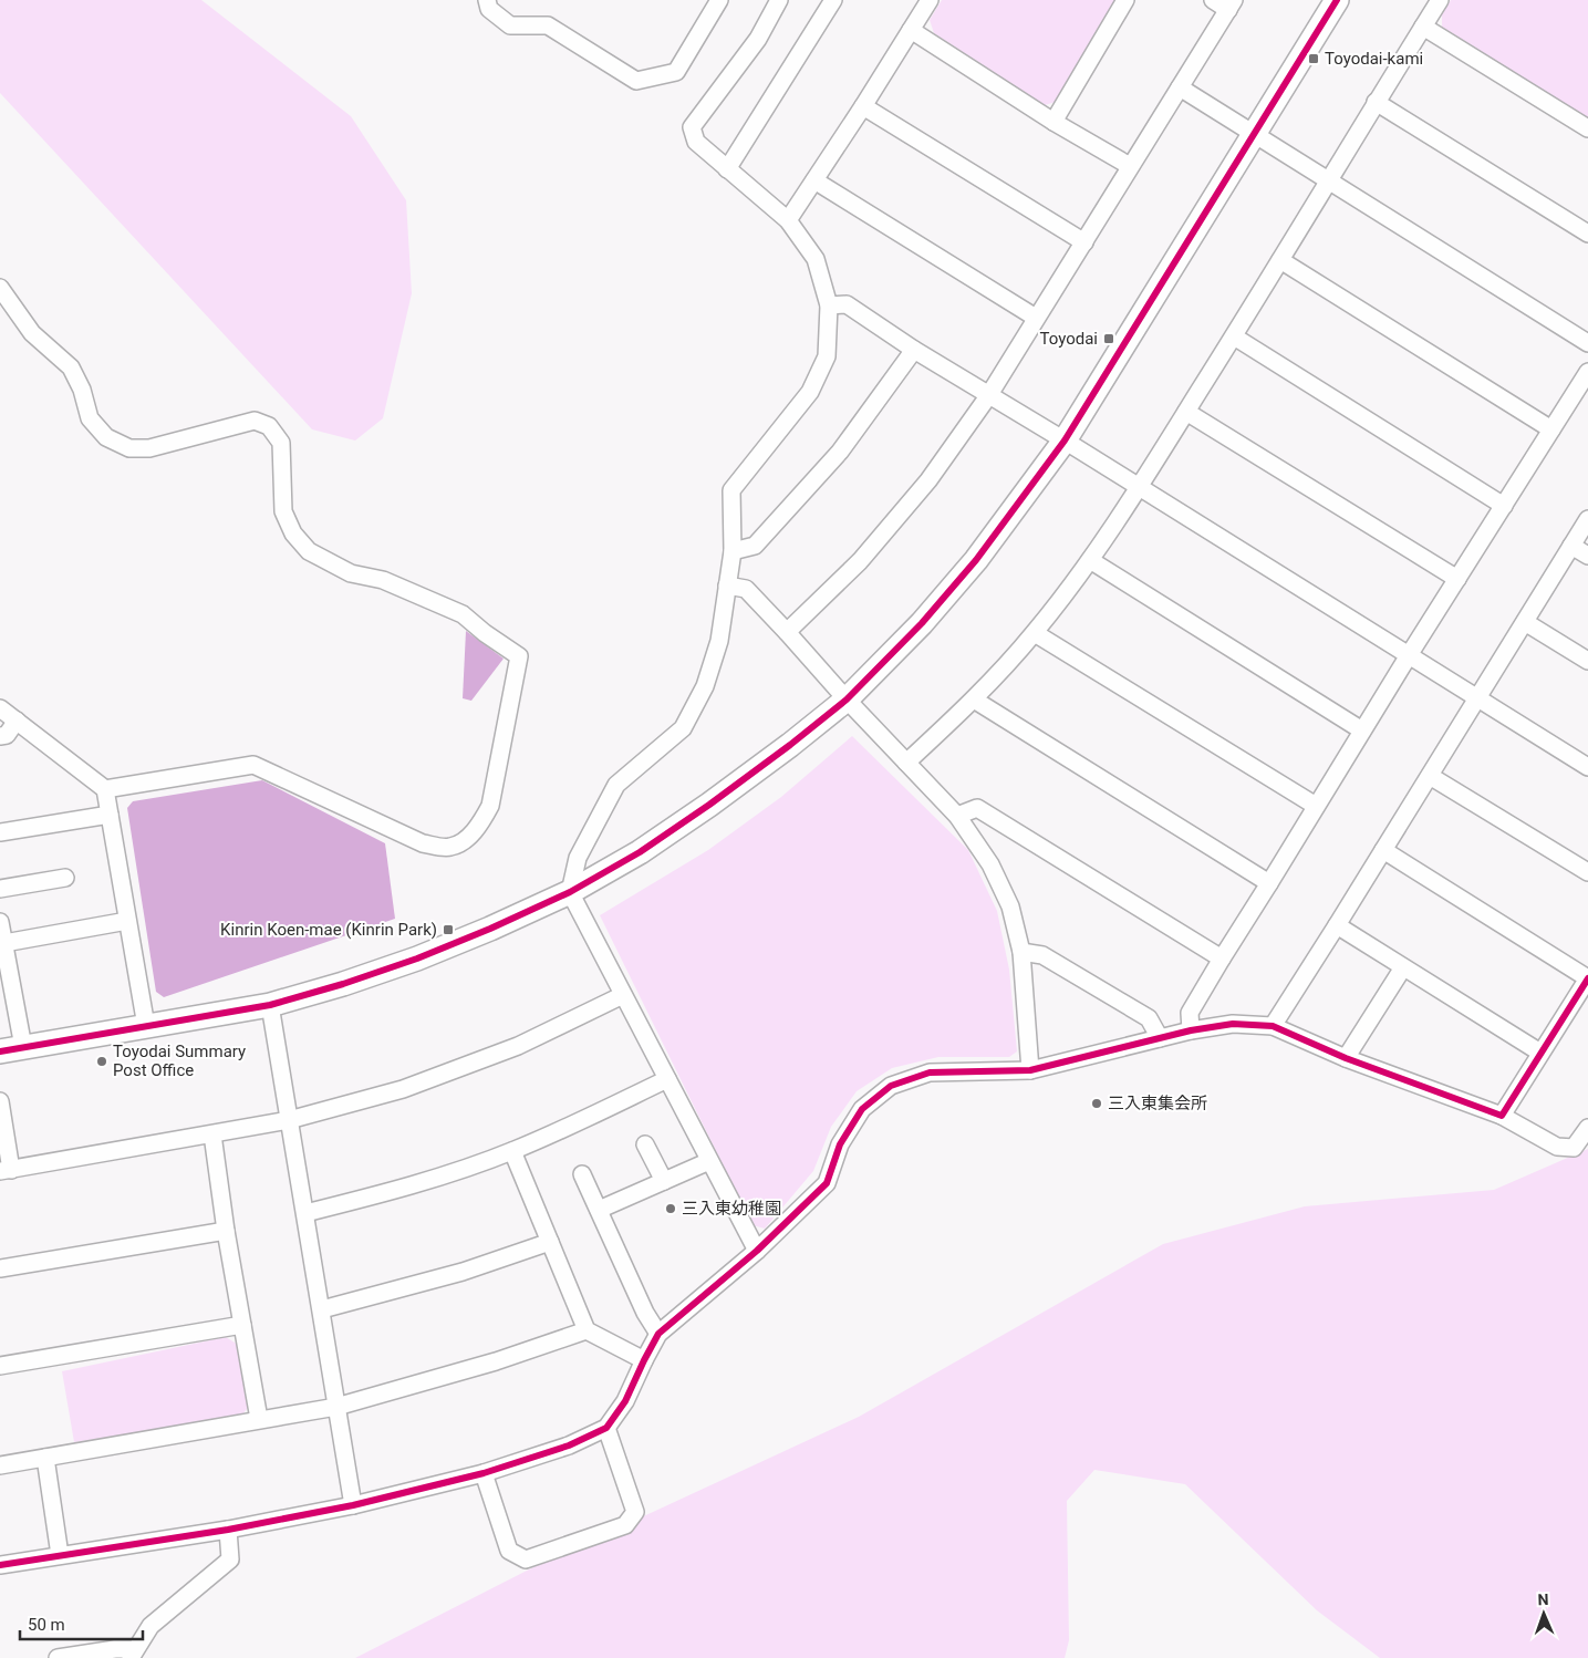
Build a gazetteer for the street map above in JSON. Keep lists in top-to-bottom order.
{
  "places": {
    "transit": ["Toyodai-kami", "Toyodai", "Kinrin Koen-mae (Kinrin Park)"],
    "other": ["Toyodai Summary Post Office", "三入東集会所", "三入東幼稚園"]
  },
  "scale_bar": "50 m",
  "north": "top"
}
